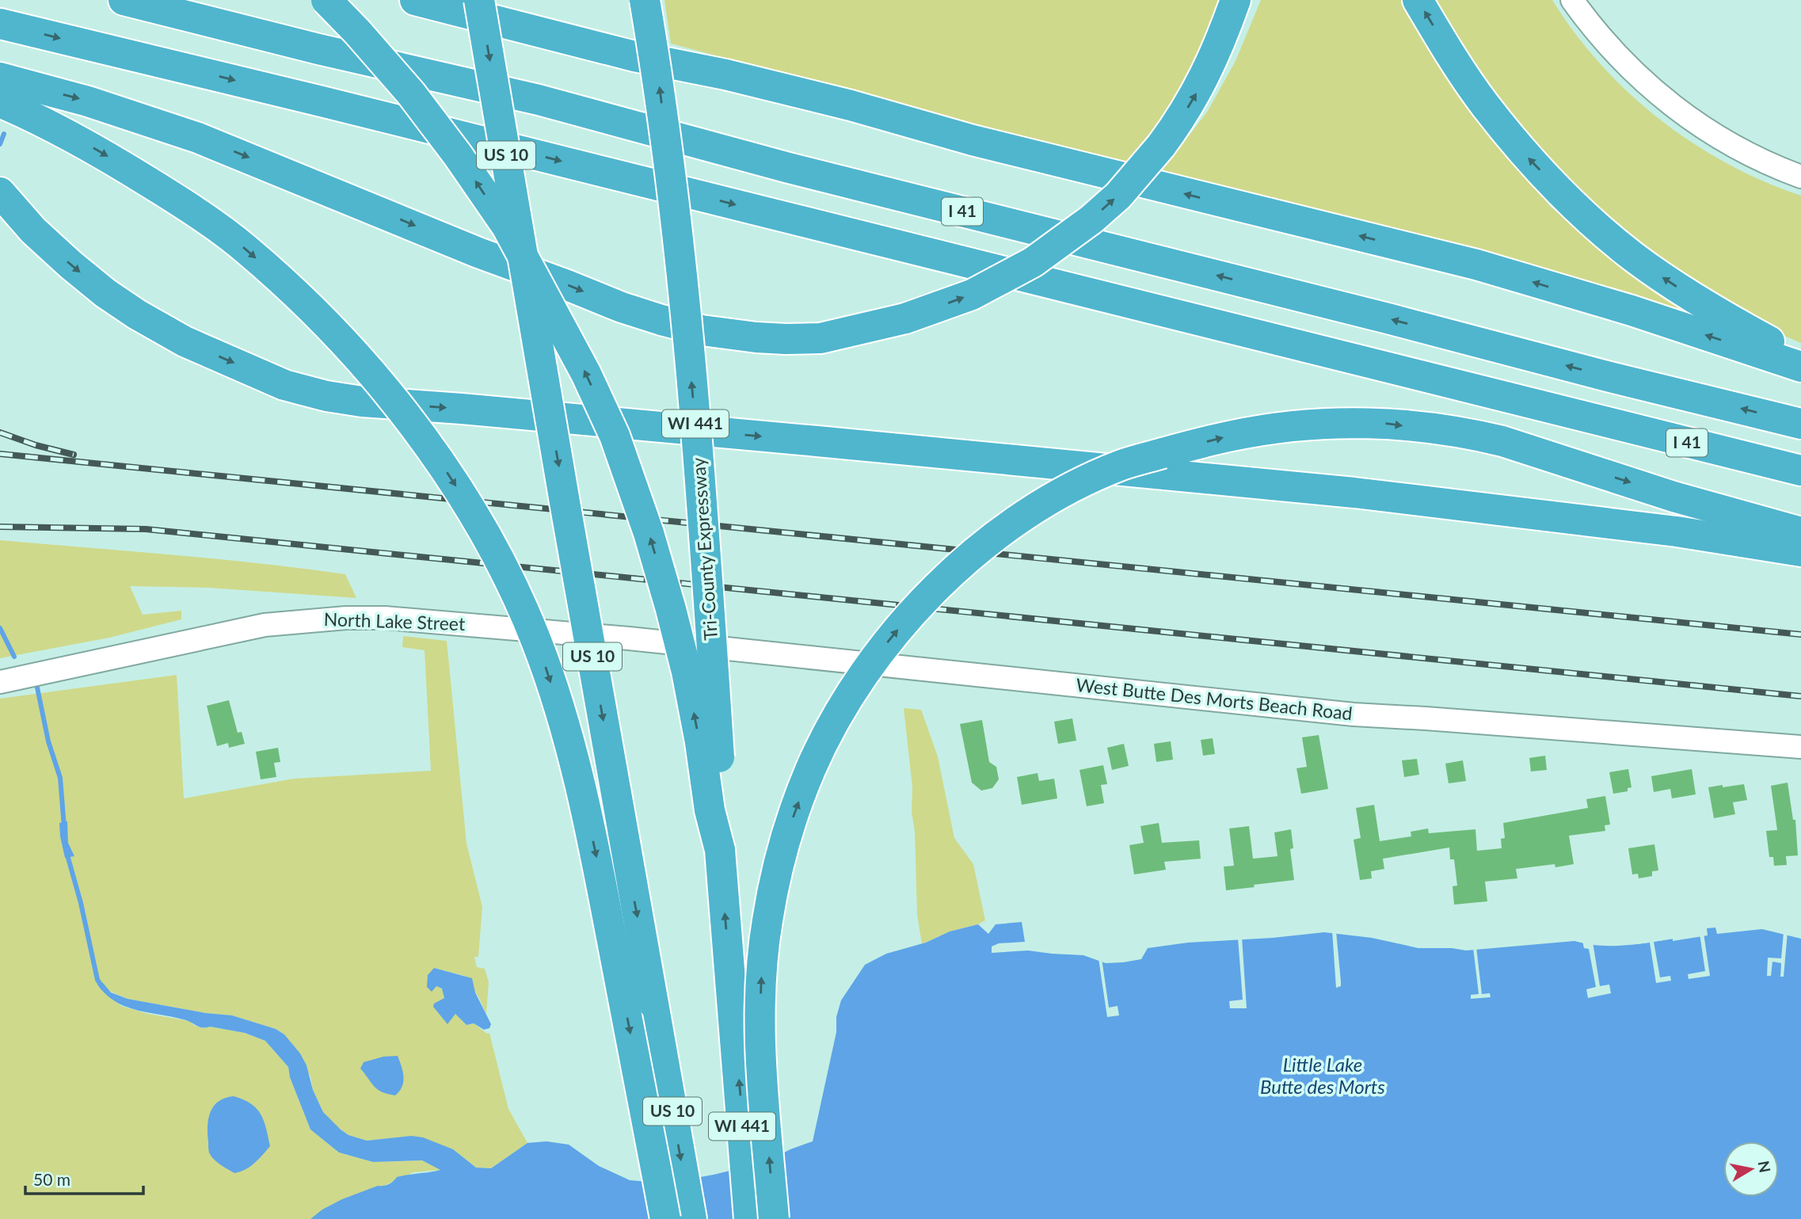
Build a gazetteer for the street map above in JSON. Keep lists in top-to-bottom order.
{
  "streets": {
    "highway": [
      "US 10",
      "I 41",
      "WI 441",
      "Tri-County Expressway"
    ],
    "street": ["North Lake Street", "West Butte Des Morts Beach Road"]
  },
  "crossings": [
    ["North Lake Street", "West Butte Des Morts Beach Road"]
  ],
  "water": ["Little Lake Butte des Morts"],
  "scale_bar": "50 m",
  "north": "right"
}
